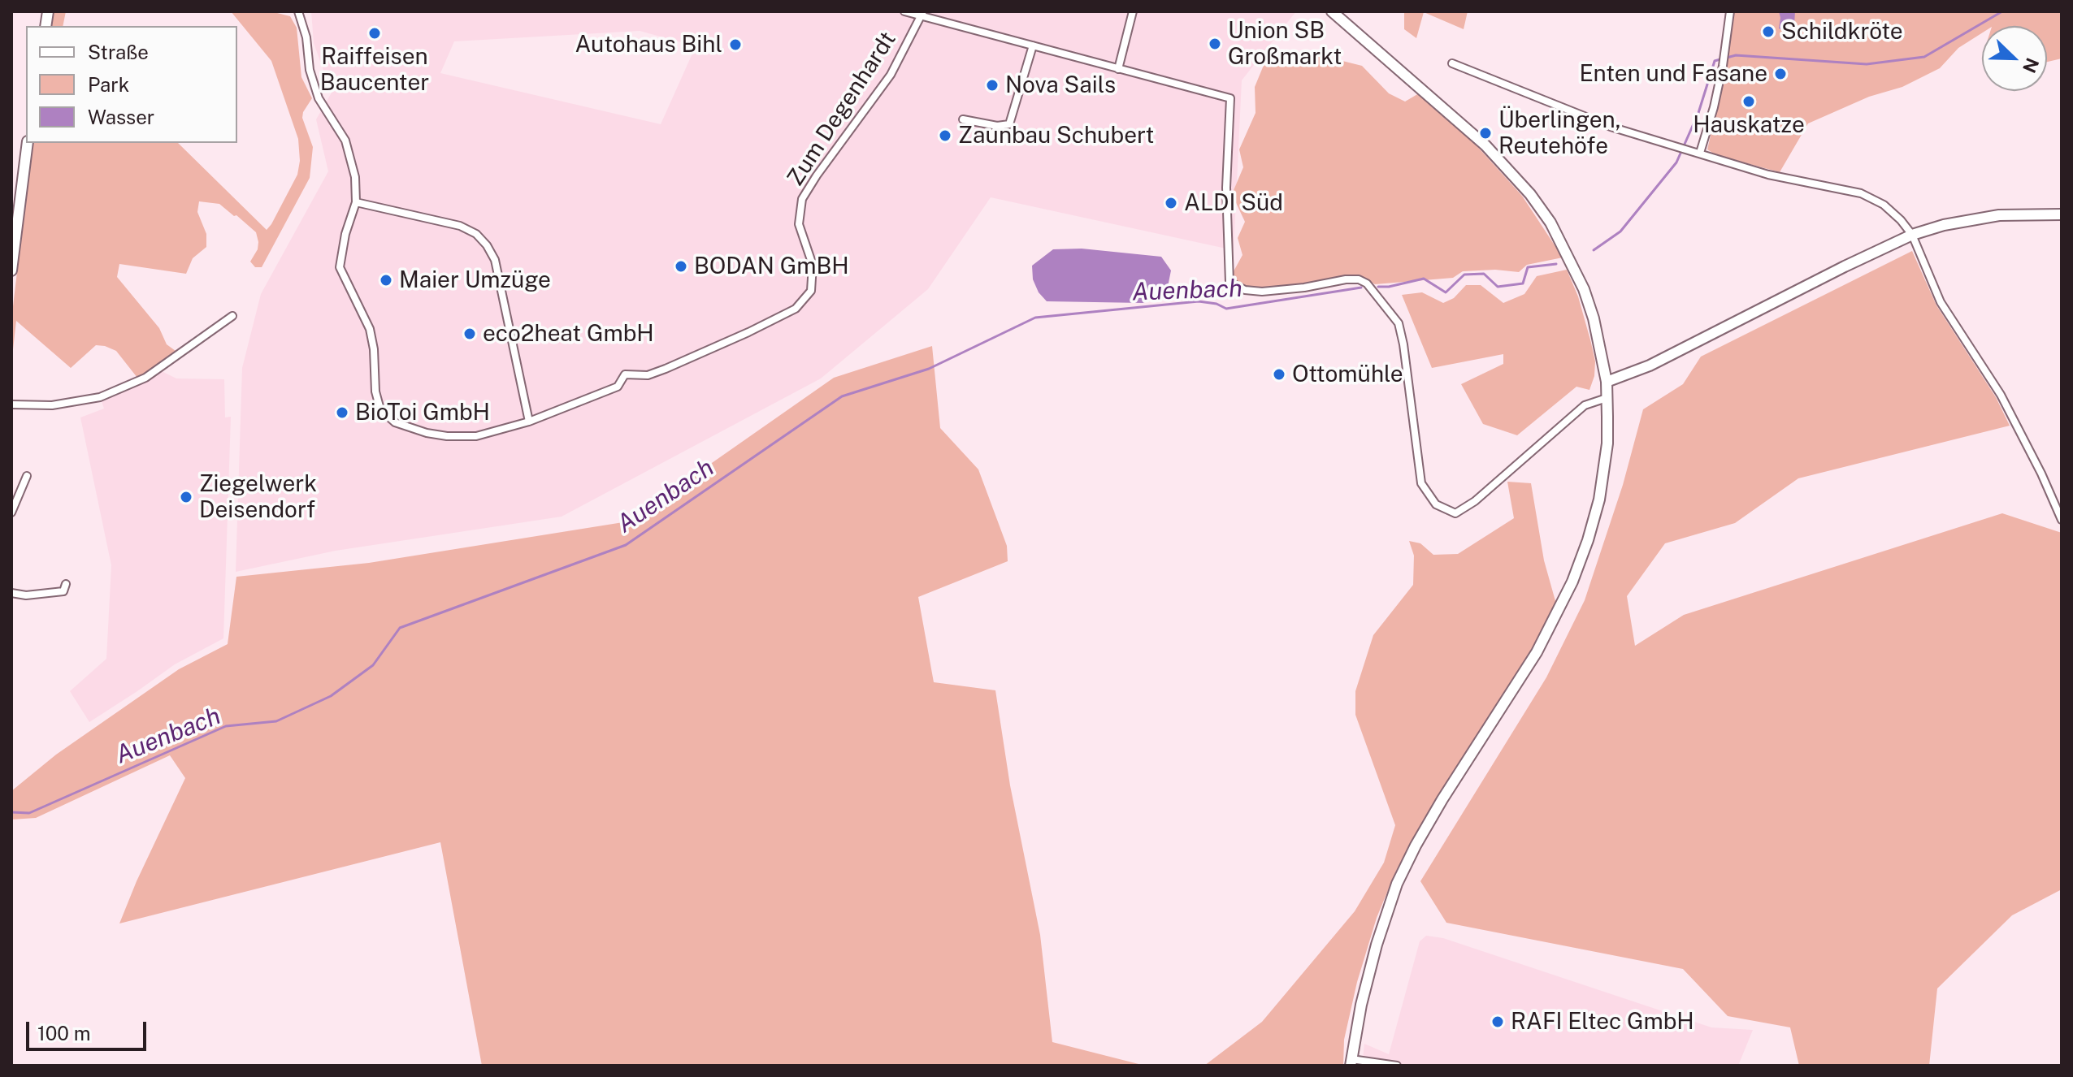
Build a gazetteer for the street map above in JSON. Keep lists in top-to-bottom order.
{
  "streets": {
    "street": ["Zum Degenhardt"]
  },
  "water": ["Auenbach"],
  "places": [
    "Schildkröte",
    "Raiffeisen Baucenter",
    "Union SB Großmarkt",
    "Autohaus Bihl",
    "Enten und Fasane",
    "Nova Sails",
    "Hauskatze",
    "Überlingen, Reutehöfe",
    "Zaunbau Schubert",
    "ALDI Süd",
    "BODAN GmBH",
    "Maier Umzüge",
    "eco2heat GmbH",
    "Ottomühle",
    "BioToi GmbH",
    "Ziegelwerk Deisendorf",
    "RAFI Eltec GmbH"
  ],
  "legend": ["Straße", "Park", "Wasser"],
  "scale_bar": "100 m",
  "north": "bottom right"
}
